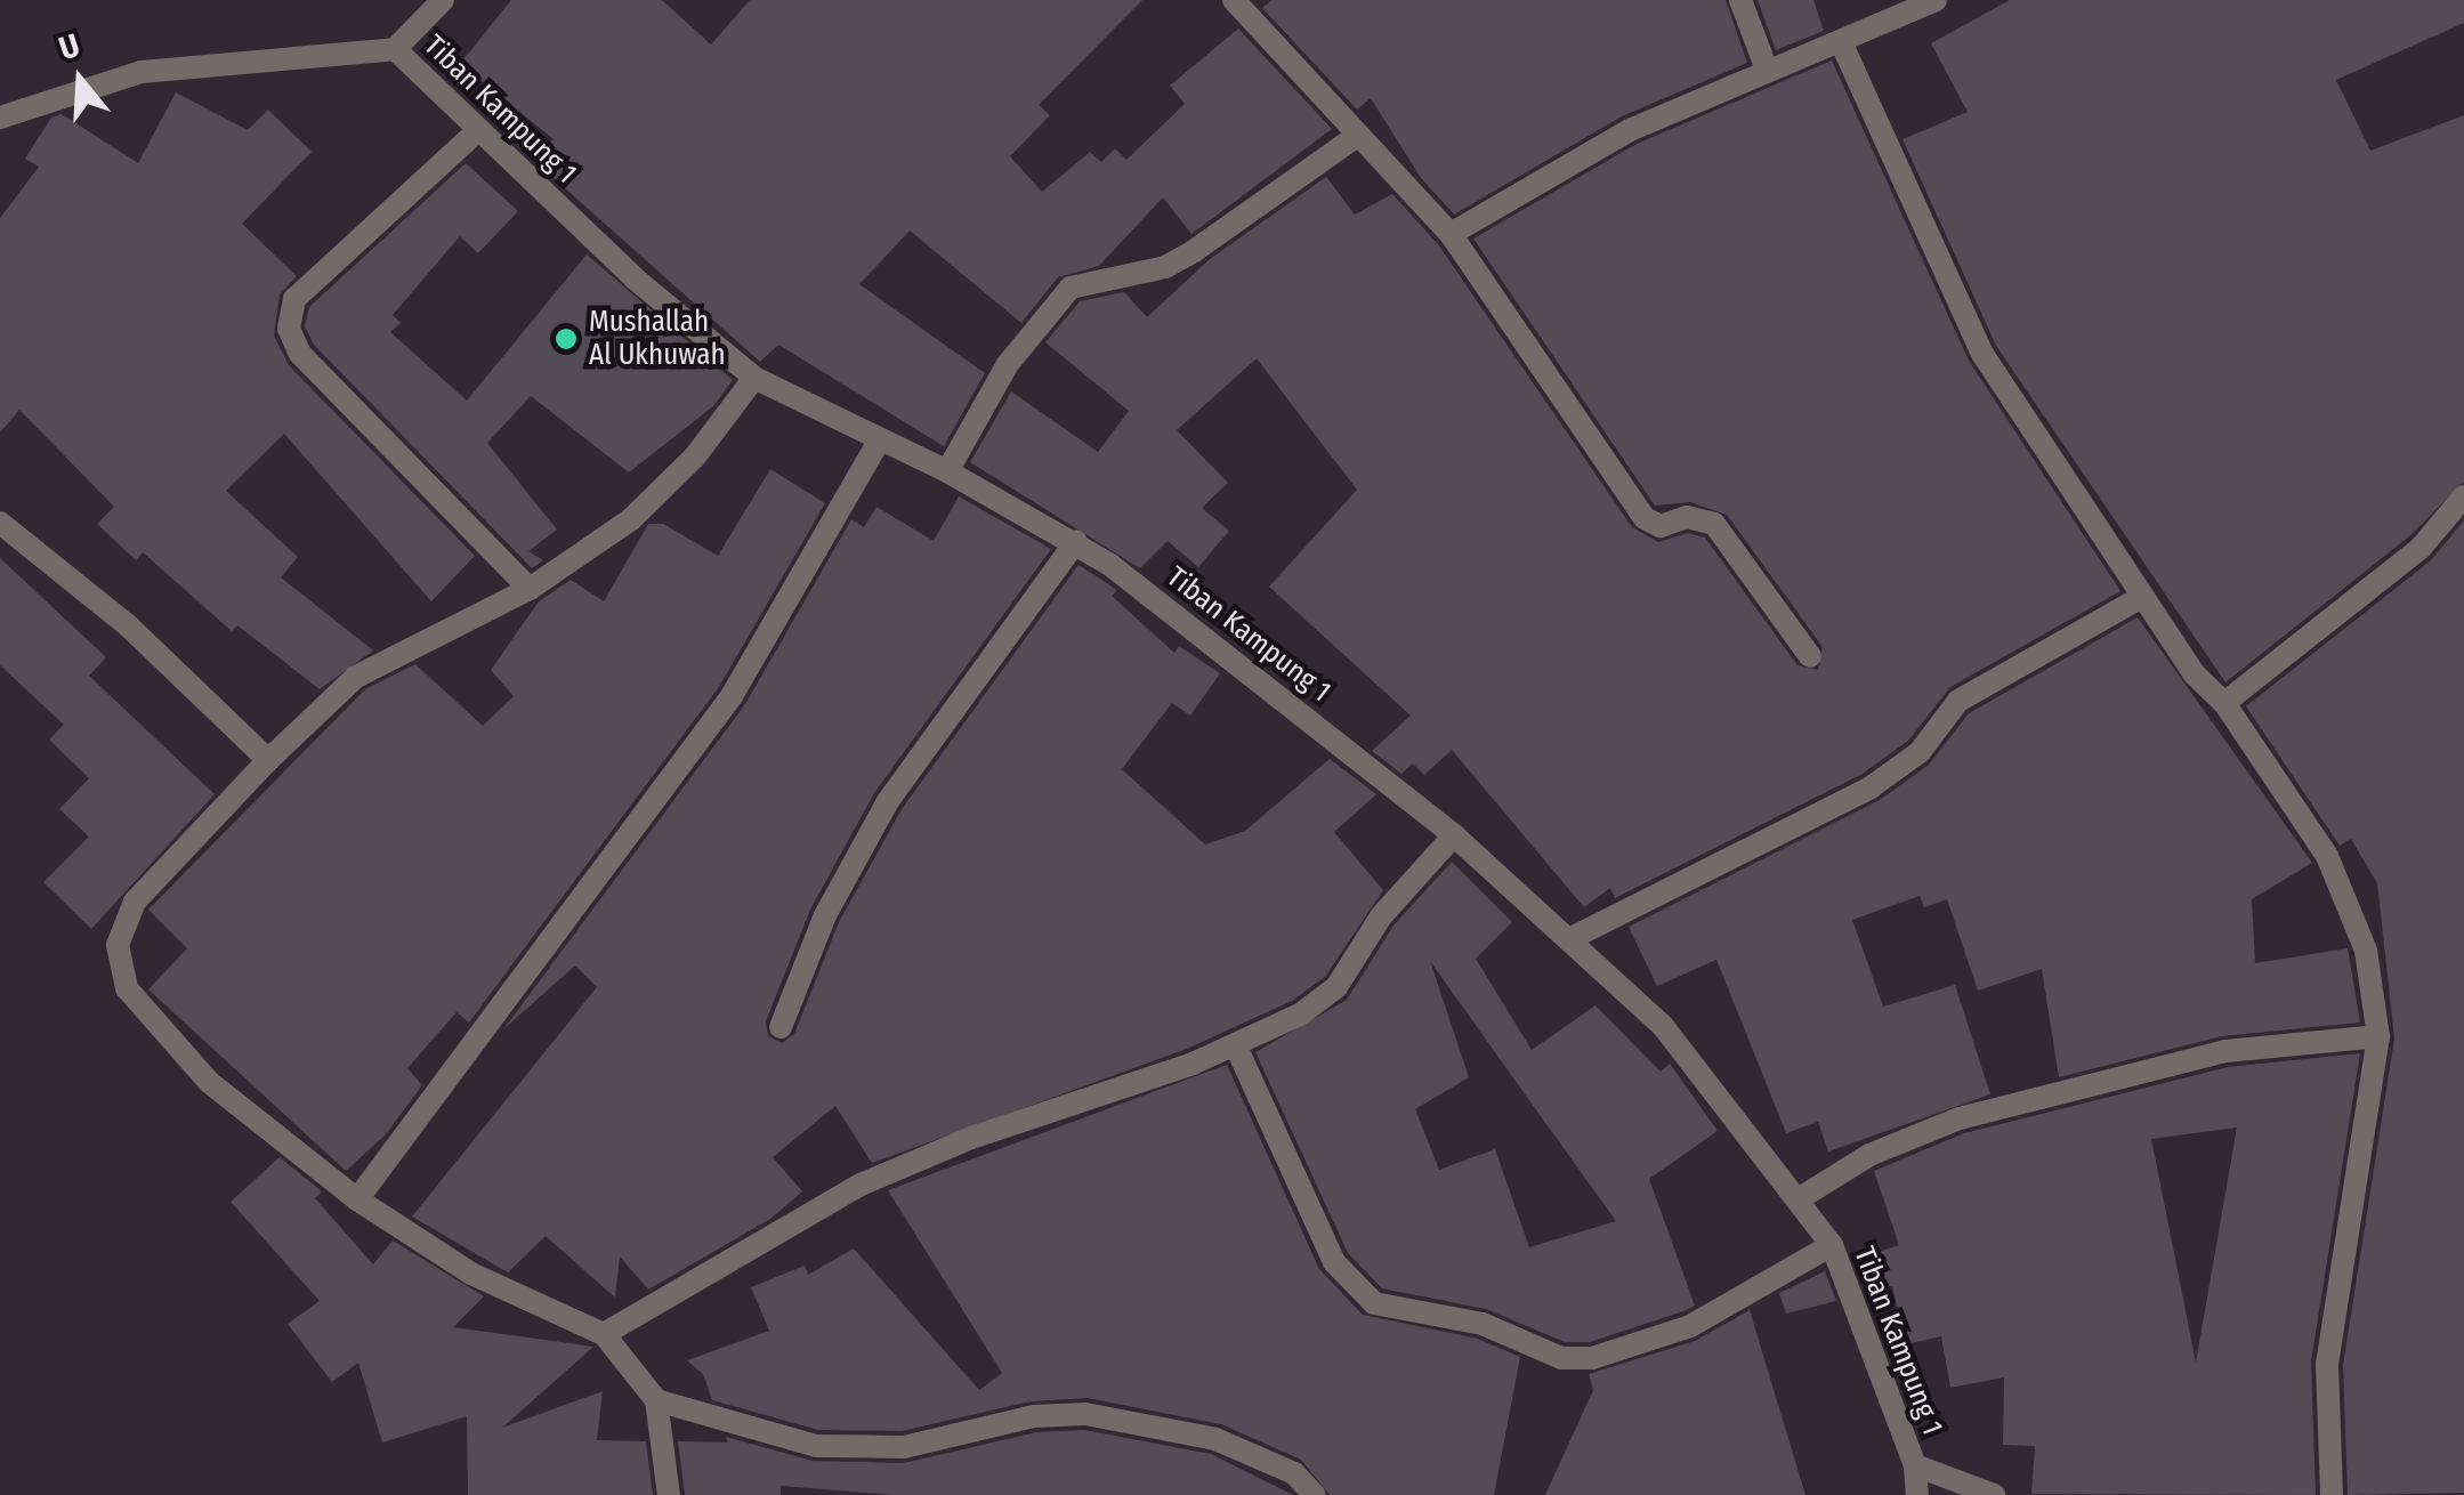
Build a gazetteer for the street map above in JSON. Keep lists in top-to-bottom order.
{
  "streets": {
    "street": ["Tiban Kampung 1"]
  },
  "places": ["Mushallah Al Ukhuwah"],
  "north": "top"
}
